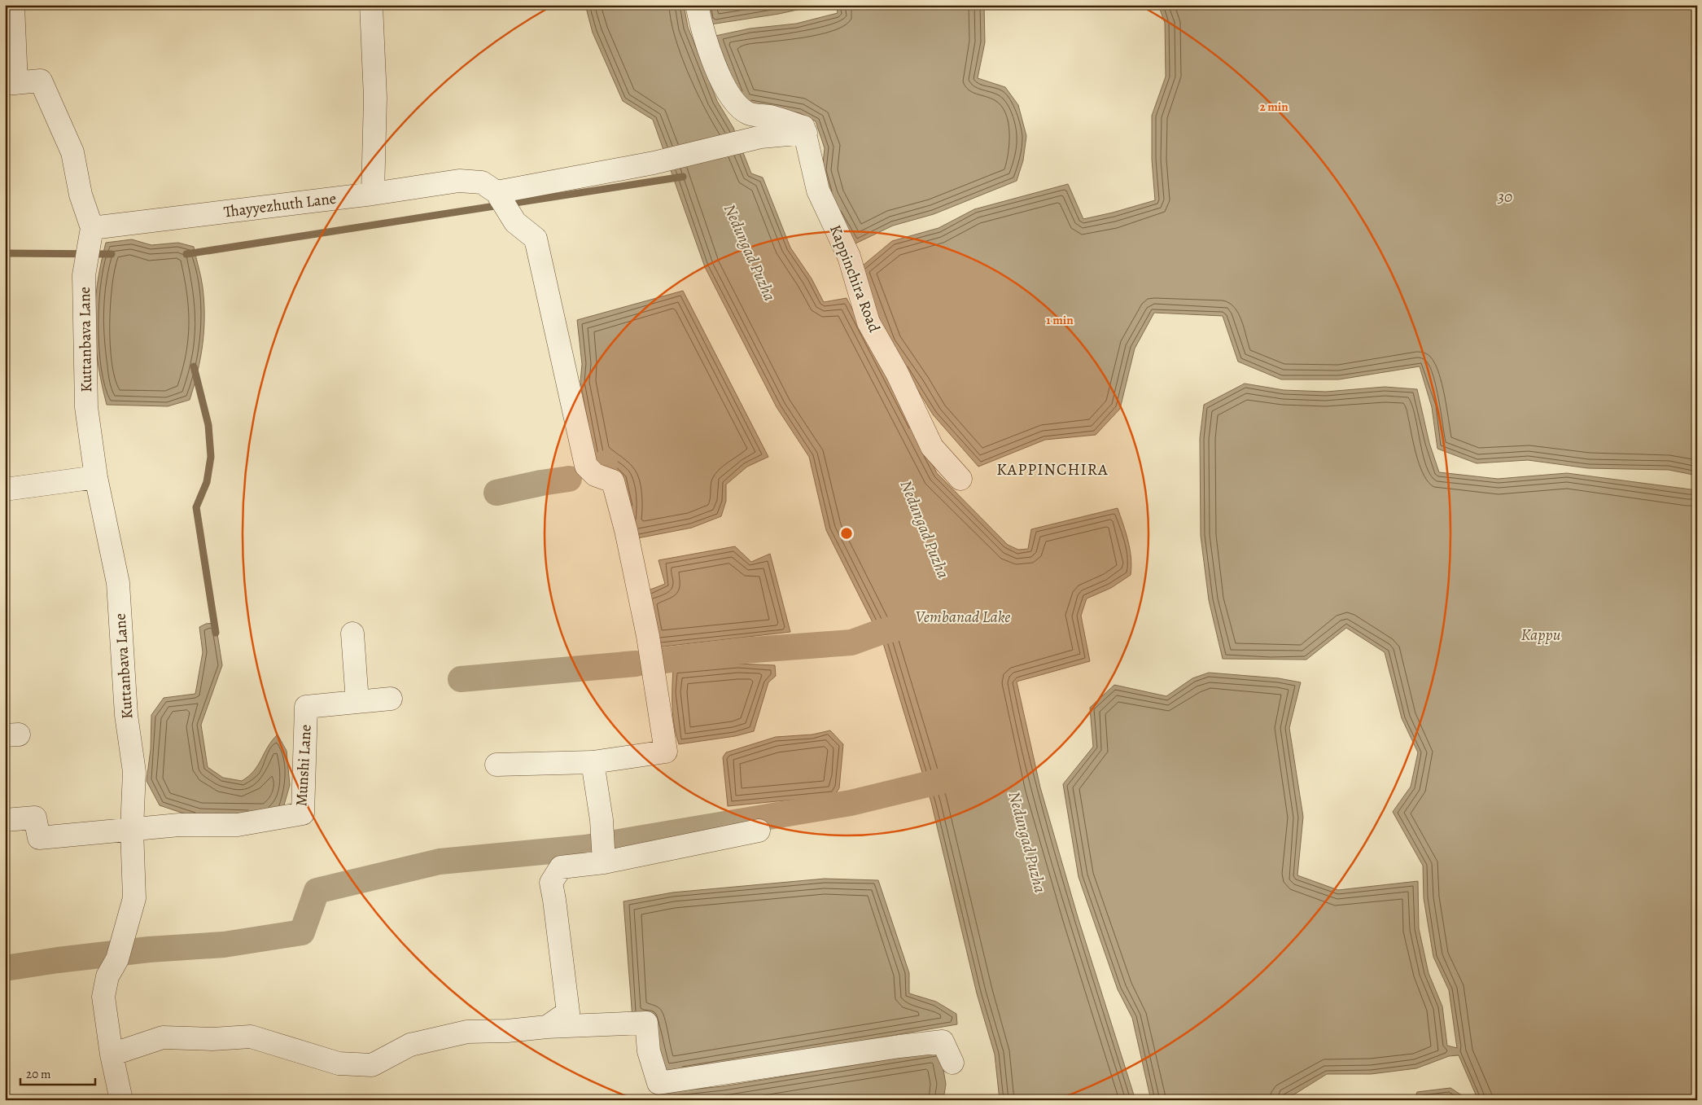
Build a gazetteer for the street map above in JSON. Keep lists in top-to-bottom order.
{
  "streets": {
    "street": [
      "Thayyezhuth Lane",
      "Kappinchira Road",
      "Kuttanbava Lane",
      "Munshi Lane"
    ]
  },
  "crossings": [
    ["Thayyezhuth Lane", "Kuttanbava Lane"],
    ["Kuttanbava Lane", "Munshi Lane"]
  ],
  "districts": ["KAPPINCHIRA"],
  "water": [
    "30",
    "Nedungad Puzha",
    "Vembanad Lake",
    "Kappu"
  ],
  "scale_bar": "20 m",
  "rings": ["2 min", "1 min"]
}
